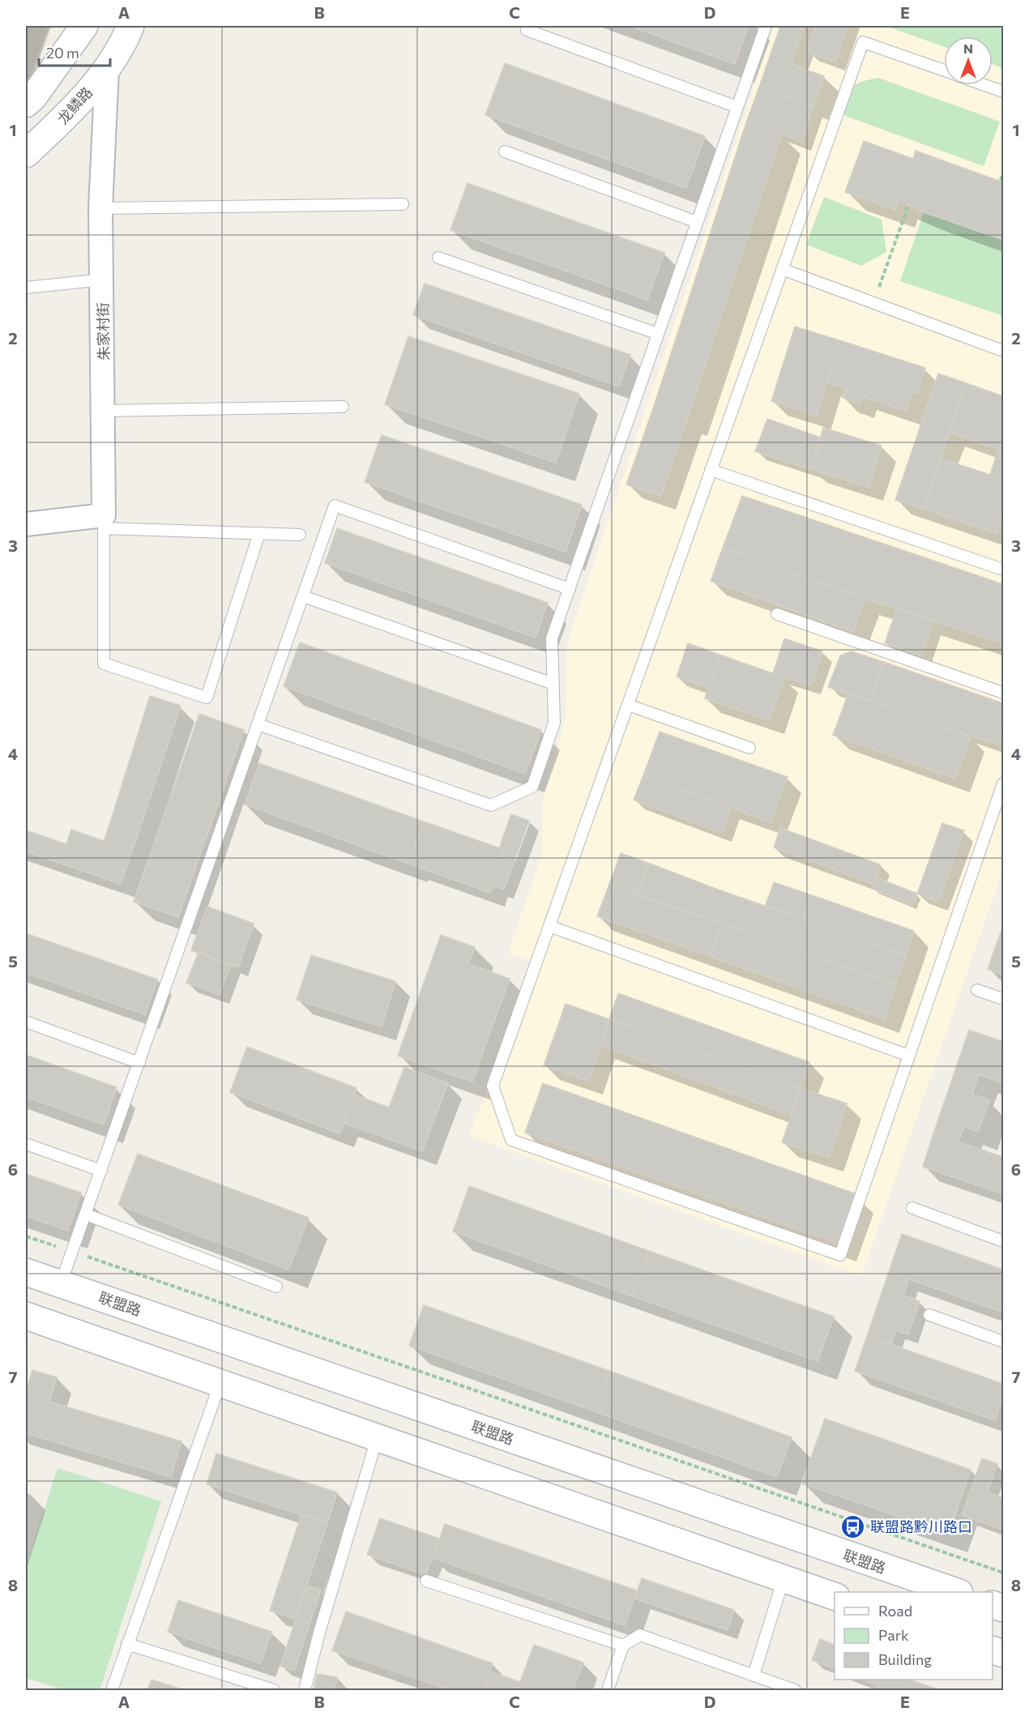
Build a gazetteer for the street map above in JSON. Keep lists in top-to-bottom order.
{
  "streets": {
    "main road": ["龙鳞路", "联盟路"],
    "street": ["朱家村街"]
  },
  "crossings": [
    ["龙鳞路", "朱家村街"]
  ],
  "places": {
    "bus stop": ["联盟路黔川路口"]
  },
  "legend": ["Road", "Park", "Building"],
  "scale_bar": "20 m",
  "north": "top",
  "grid": {
    "columns": [
      "A",
      "B",
      "C",
      "D",
      "E"
    ],
    "rows": [
      "1",
      "2",
      "3",
      "4",
      "5",
      "6",
      "7",
      "8"
    ]
  }
}
